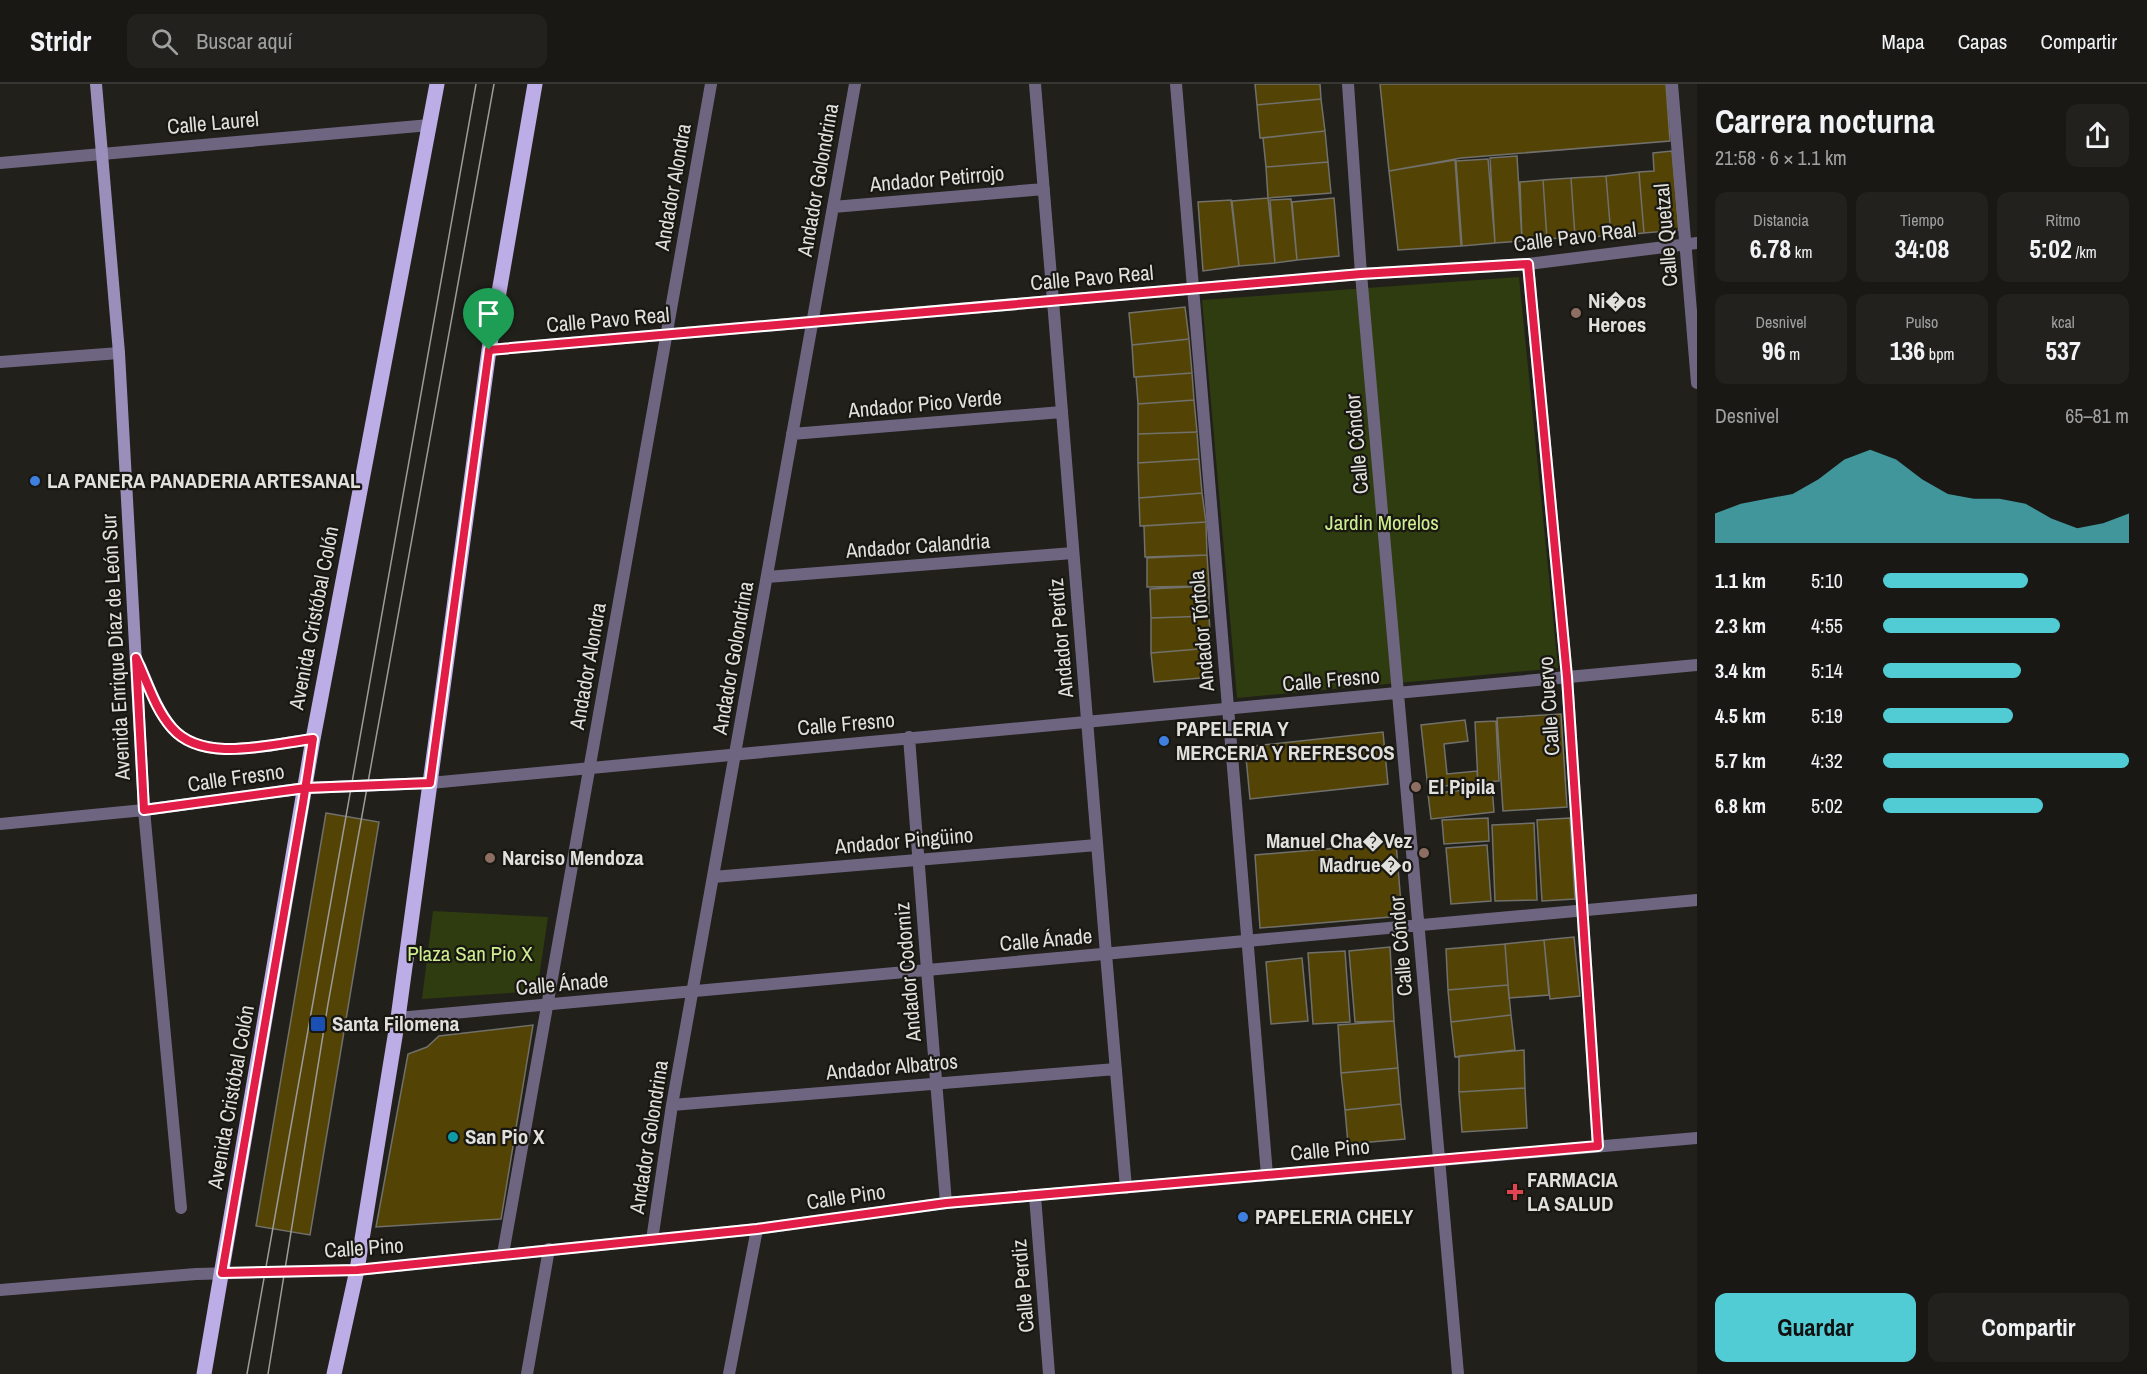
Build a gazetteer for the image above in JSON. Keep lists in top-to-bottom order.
{
  "streets": {
    "main road": ["Avenida Cristóbal Colón", "Avenida Enrique Díaz de León Sur", "Calle Fresno"],
    "street": [
      "Calle Laurel",
      "Andador Petirrojo",
      "Andador Golondrina",
      "Andador Alondra",
      "Calle Quetzal",
      "Calle Pavo Real",
      "Andador Pico Verde",
      "Calle Cóndor",
      "Andador Calandria",
      "Andador Tórtola",
      "Andador Perdiz",
      "Calle Cuervo",
      "Andador Pingüino",
      "Calle Ánade",
      "Andador Codorniz",
      "Andador Albatros",
      "Calle Pino",
      "Calle Perdiz"
    ]
  },
  "crossings": [
    ["Calle Laurel", "Avenida Cristóbal Colón"],
    ["Calle Laurel", "Avenida Enrique Díaz de León Sur"],
    ["Andador Petirrojo", "Andador Golondrina"],
    ["Andador Petirrojo", "Andador Perdiz"],
    ["Andador Golondrina", "Calle Pavo Real"],
    ["Andador Golondrina", "Andador Pico Verde"],
    ["Andador Golondrina", "Andador Calandria"],
    ["Andador Golondrina", "Calle Fresno"],
    ["Andador Golondrina", "Andador Pingüino"],
    ["Andador Golondrina", "Calle Ánade"],
    ["Andador Golondrina", "Andador Albatros"],
    ["Andador Golondrina", "Calle Pino"],
    ["Andador Alondra", "Calle Pavo Real"],
    ["Andador Alondra", "Calle Fresno"],
    ["Andador Alondra", "Calle Ánade"],
    ["Andador Alondra", "Calle Pino"],
    ["Calle Quetzal", "Calle Pavo Real"],
    ["Calle Pavo Real", "Calle Cóndor"],
    ["Calle Pavo Real", "Andador Tórtola"],
    ["Calle Pavo Real", "Andador Perdiz"],
    ["Calle Pavo Real", "Calle Cuervo"],
    ["Andador Pico Verde", "Andador Perdiz"],
    ["Calle Cóndor", "Calle Fresno"],
    ["Calle Cóndor", "Calle Ánade"],
    ["Calle Cóndor", "Calle Pino"],
    ["Andador Calandria", "Andador Perdiz"],
    ["Avenida Cristóbal Colón", "Calle Fresno"],
    ["Avenida Cristóbal Colón", "Calle Pino"],
    ["Andador Tórtola", "Calle Fresno"],
    ["Andador Tórtola", "Calle Ánade"],
    ["Andador Tórtola", "Calle Pino"],
    ["Andador Perdiz", "Calle Fresno"],
    ["Andador Perdiz", "Andador Pingüino"],
    ["Andador Perdiz", "Calle Ánade"],
    ["Andador Perdiz", "Andador Albatros"],
    ["Andador Perdiz", "Calle Pino"],
    ["Avenida Enrique Díaz de León Sur", "Calle Fresno"],
    ["Calle Fresno", "Calle Cuervo"],
    ["Calle Fresno", "Andador Codorniz"],
    ["Calle Cuervo", "Calle Ánade"],
    ["Calle Cuervo", "Calle Pino"],
    ["Andador Pingüino", "Andador Codorniz"],
    ["Calle Ánade", "Andador Codorniz"],
    ["Andador Codorniz", "Andador Albatros"],
    ["Andador Codorniz", "Calle Pino"],
    ["Calle Pino", "Calle Perdiz"]
  ],
  "parks": ["Jardin Morelos", "Plaza San Pio X"],
  "places": {
    "other": [
      "Ni�os Heroes",
      "LA PANERA PANADERIA ARTESANAL",
      "PAPELERIA Y MERCERIA Y REFRESCOS",
      "El Pipila",
      "Manuel Cha�Vez Madrue�o",
      "Narciso Mendoza",
      "San Pio X",
      "PAPELERIA CHELY"
    ],
    "transit": ["Santa Filomena"],
    "health": ["FARMACIA LA SALUD"]
  },
  "page": {
    "header": "Stridr",
    "search": "Buscar aquí",
    "nav": ["Mapa", "Capas", "Compartir"],
    "heading": ["Carrera nocturna", "21:58 · 6 × 1.1 km"],
    "stats": [
      ["Distancia", "6.78 km"],
      ["Tiempo", "34:08"],
      ["Ritmo", "5:02 /km"],
      ["Desnivel", "96 m"],
      ["Pulso", "136 bpm"],
      ["kcal", "537"]
    ],
    "chart": ["Desnivel", "65–81 m"],
    "list": [
      {
        "name": "1.1 km",
        "note": "5:10"
      },
      {
        "name": "2.3 km",
        "note": "4:55"
      },
      {
        "name": "3.4 km",
        "note": "5:14"
      },
      {
        "name": "4.5 km",
        "note": "5:19"
      },
      {
        "name": "5.7 km",
        "note": "4:32"
      },
      {
        "name": "6.8 km",
        "note": "5:02"
      }
    ],
    "buttons": ["Guardar", "Compartir"]
  }
}
